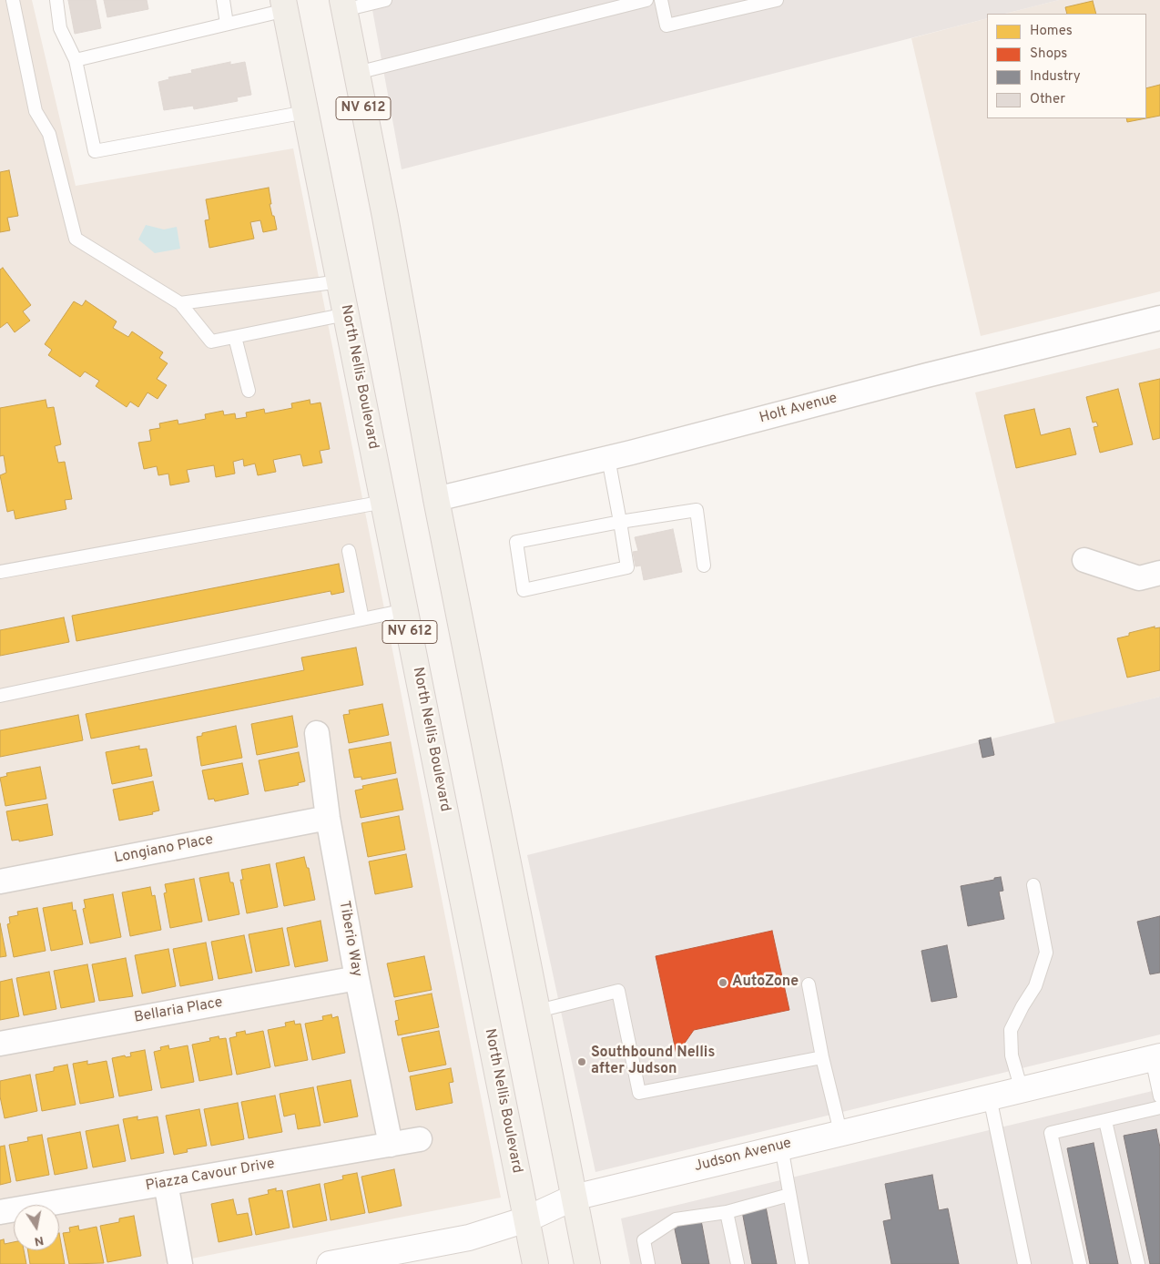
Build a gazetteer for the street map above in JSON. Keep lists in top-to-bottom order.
{
  "streets": {
    "main road": ["NV 612", "North Nellis Boulevard"],
    "street": [
      "Holt Avenue",
      "Longiano Place",
      "Tiberio Way",
      "Bellaria Place",
      "Judson Avenue",
      "Piazza Cavour Drive"
    ]
  },
  "crossings": [
    ["NV 612", "Holt Avenue"],
    ["NV 612", "Judson Avenue"],
    ["North Nellis Boulevard", "Judson Avenue"],
    ["Longiano Place", "Tiberio Way"],
    ["Tiberio Way", "Bellaria Place"],
    ["Tiberio Way", "Piazza Cavour Drive"]
  ],
  "places": ["AutoZone", "Southbound Nellis after Judson"],
  "legend": [
    "Homes",
    "Shops",
    "Industry",
    "Other"
  ],
  "north": "bottom"
}
